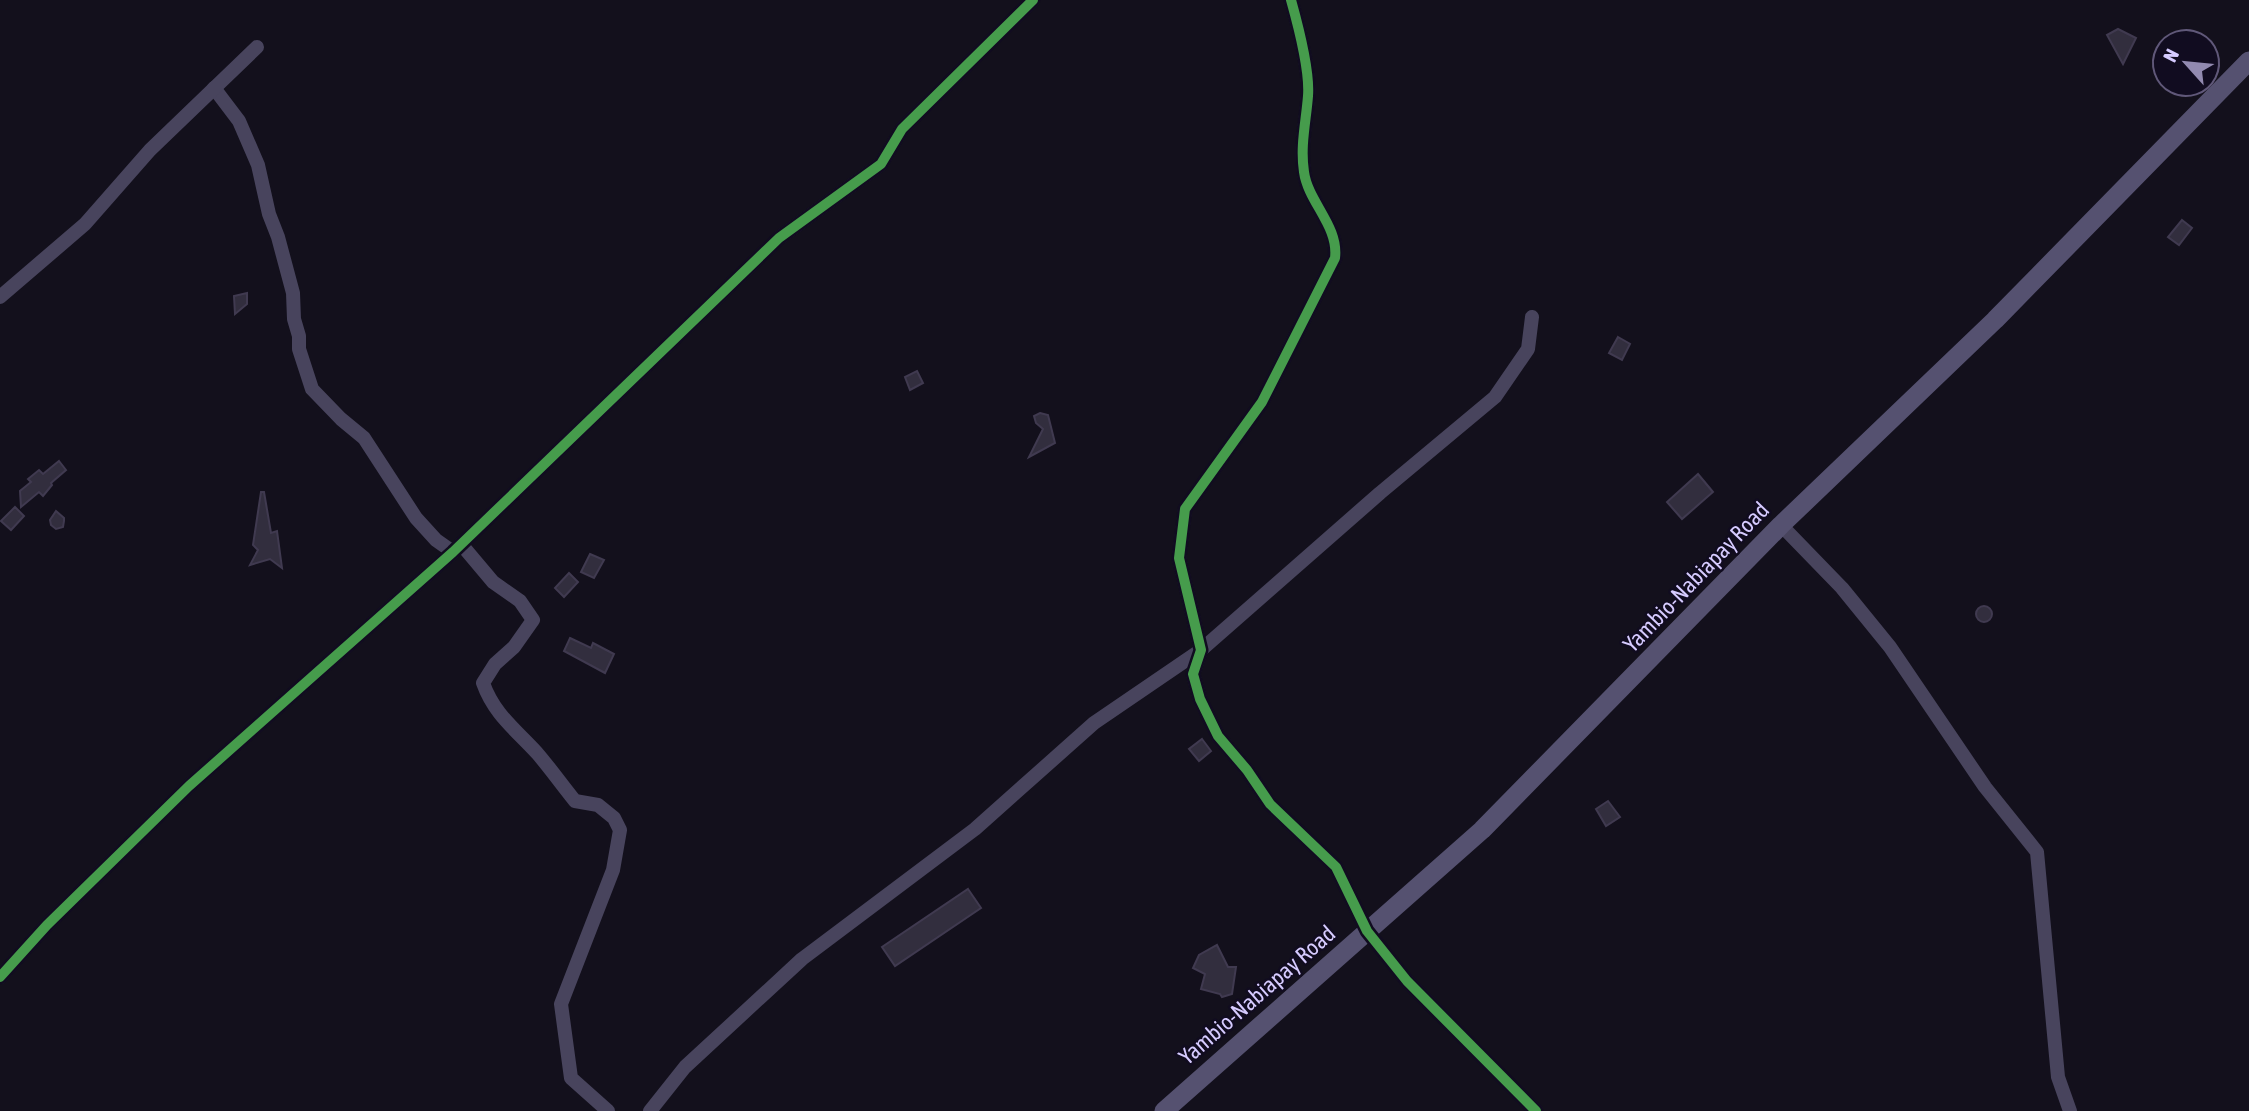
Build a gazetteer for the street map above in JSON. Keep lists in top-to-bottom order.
{
  "streets": {
    "main road": ["Yambio-Nabiapay Road"]
  },
  "north": "top left"
}
